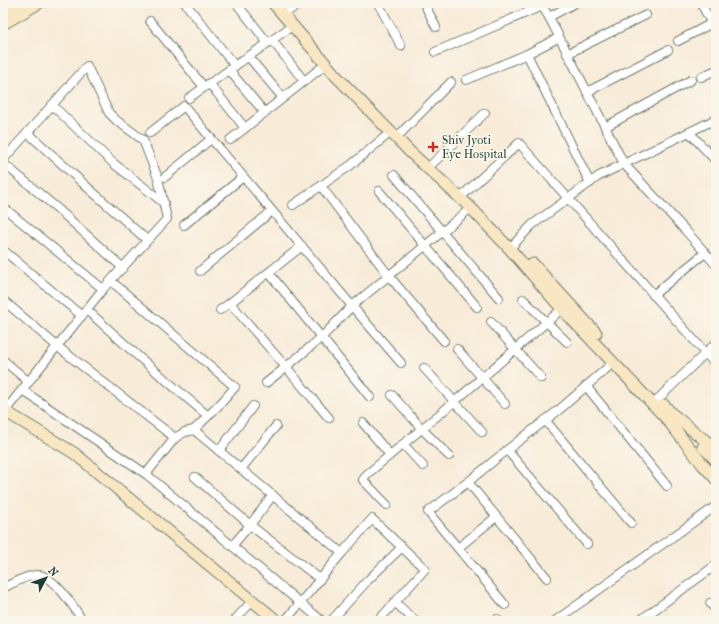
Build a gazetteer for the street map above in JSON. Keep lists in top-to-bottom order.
{
  "places": {
    "health": ["Shiv Jyoti Eye Hospital"]
  },
  "north": "top right"
}
